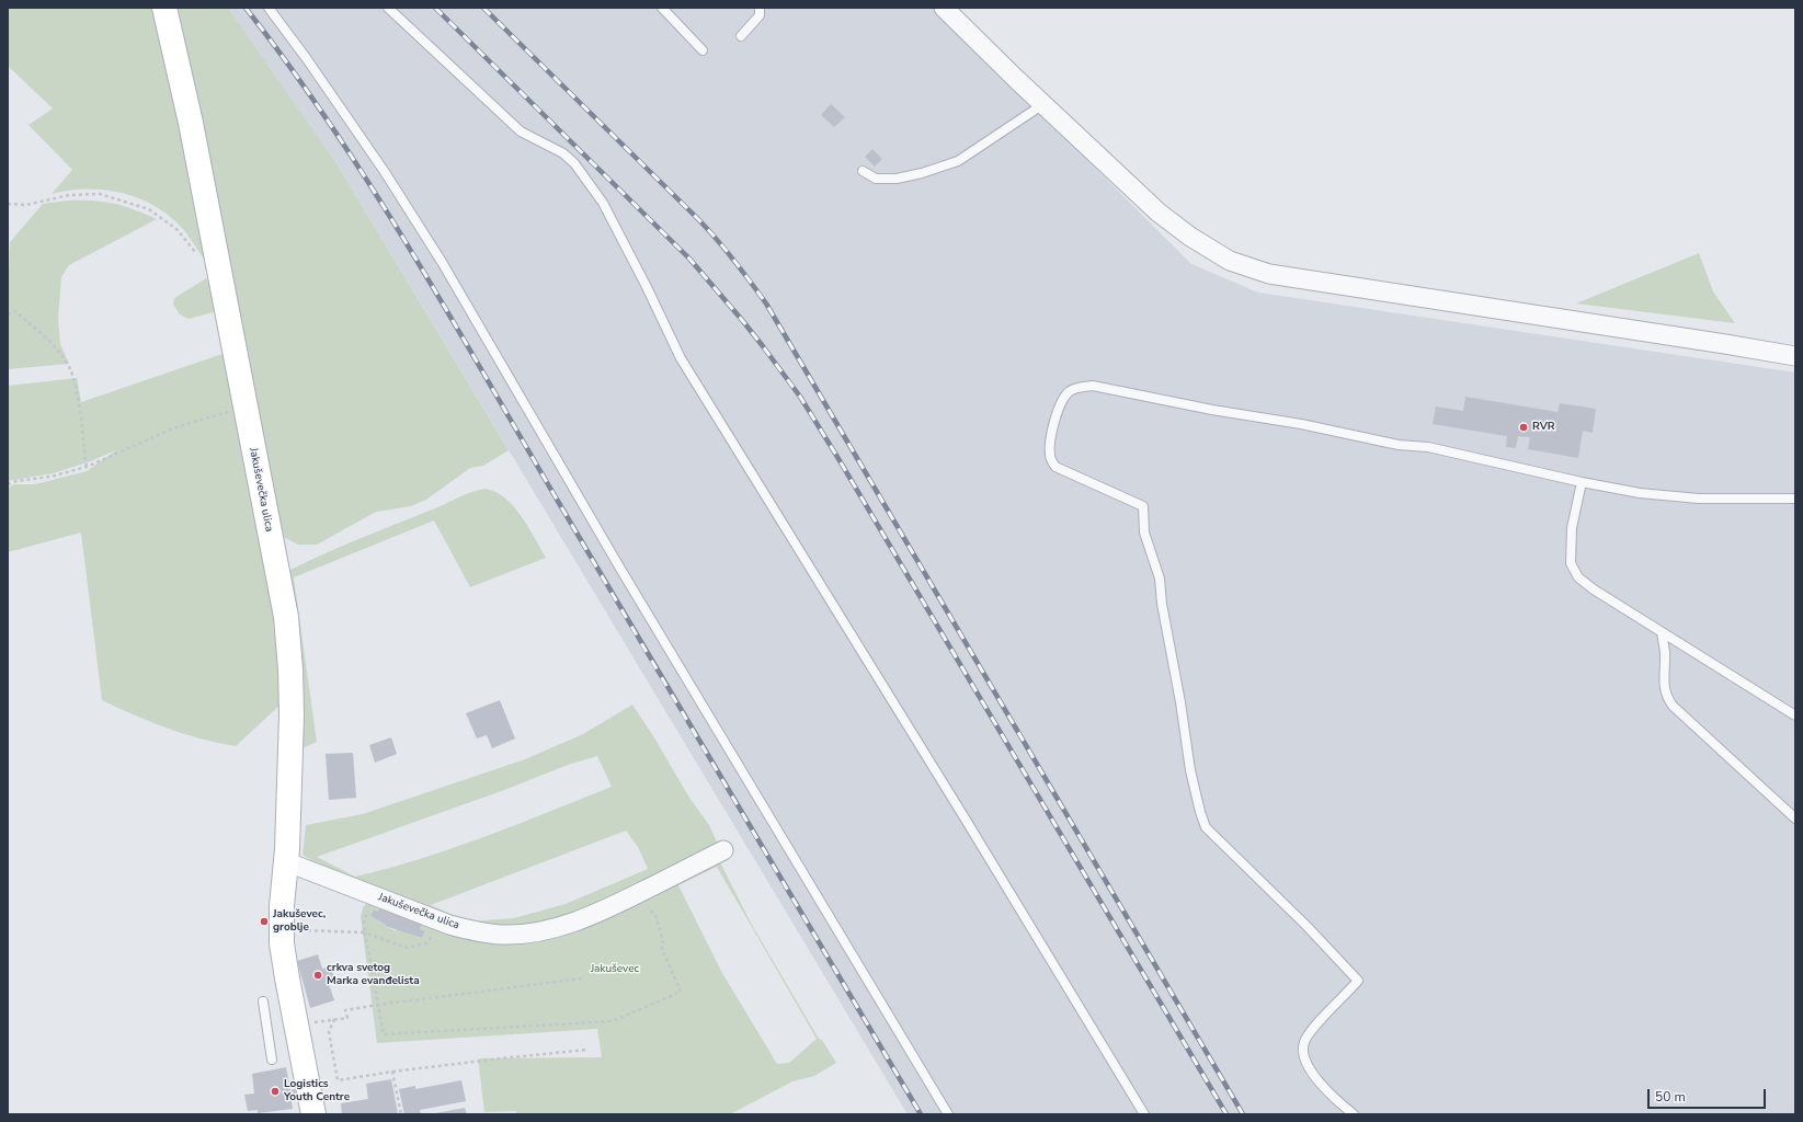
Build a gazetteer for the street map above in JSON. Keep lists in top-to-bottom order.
{
  "streets": {
    "main road": ["Jakuševečka ulica"]
  },
  "parks": ["Jakuševec"],
  "places": [
    "RVR",
    "Jakuševec, groblje",
    "crkva svetog Marka evanđelista",
    "Logistics Youth Centre"
  ],
  "scale_bar": "50 m"
}
